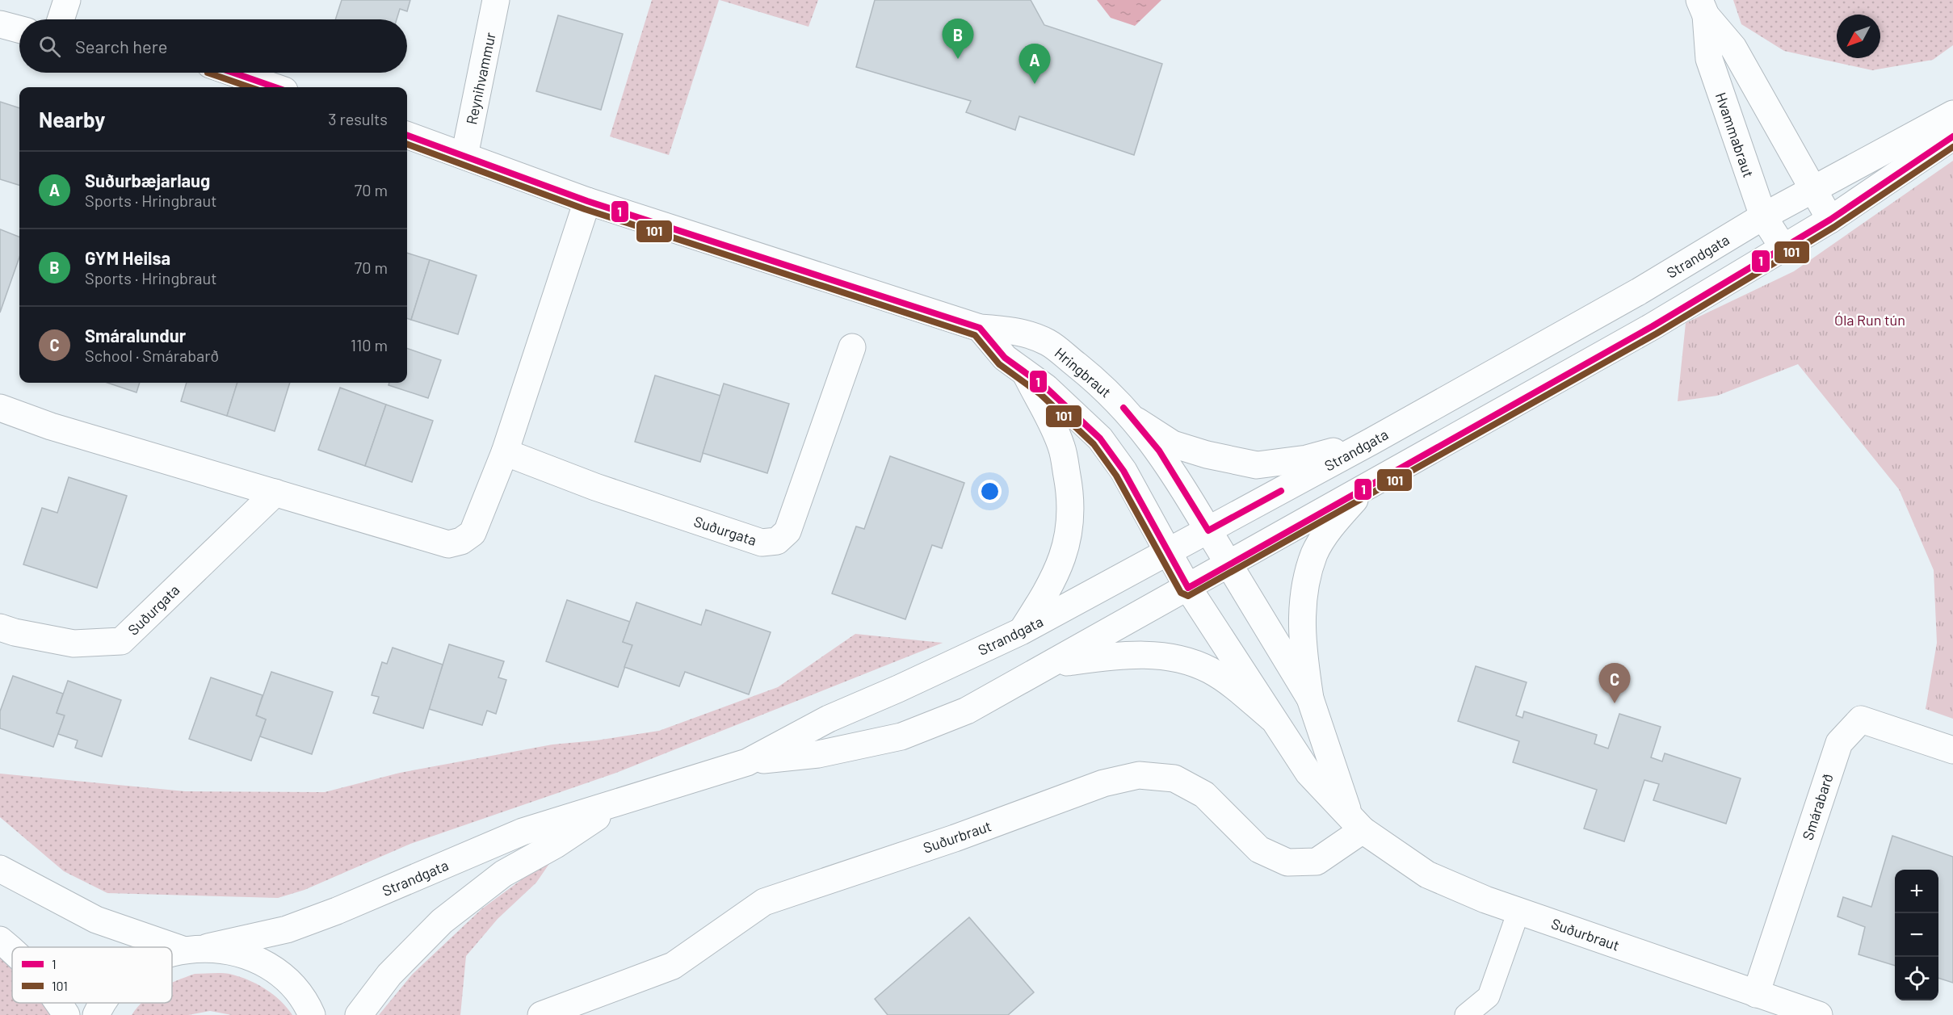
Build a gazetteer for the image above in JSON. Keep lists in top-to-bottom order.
{
  "streets": {
    "street": [
      "Reynihvammur",
      "Hvammabraut",
      "Strandgata",
      "Hringbraut",
      "Suðurgata",
      "Smárabarð",
      "Suðurbraut"
    ]
  },
  "crossings": [
    ["Reynihvammur", "Hringbraut"],
    ["Hvammabraut", "Strandgata"],
    ["Strandgata", "Hringbraut"],
    ["Strandgata", "Suðurbraut"],
    ["Smárabarð", "Suðurbraut"]
  ],
  "parks": ["Óla Run tún"],
  "lines": ["transit line 1", "transit line 101"],
  "legend": ["1", "101"],
  "north": "bottom left",
  "page": {
    "pins": ["B", "A", "C"],
    "search": "Search here",
    "heading": ["Nearby", "3 results"],
    "list": [
      {
        "mark": "A",
        "name": "Suðurbæjarlaug",
        "note": "Sports · Hringbraut",
        "value": "70 m"
      },
      {
        "mark": "B",
        "name": "GYM Heilsa",
        "note": "Sports · Hringbraut",
        "value": "70 m"
      },
      {
        "mark": "C",
        "name": "Smáralundur",
        "note": "School · Smárabarð",
        "value": "110 m"
      }
    ],
    "map_buttons": ["+", "−"]
  }
}
